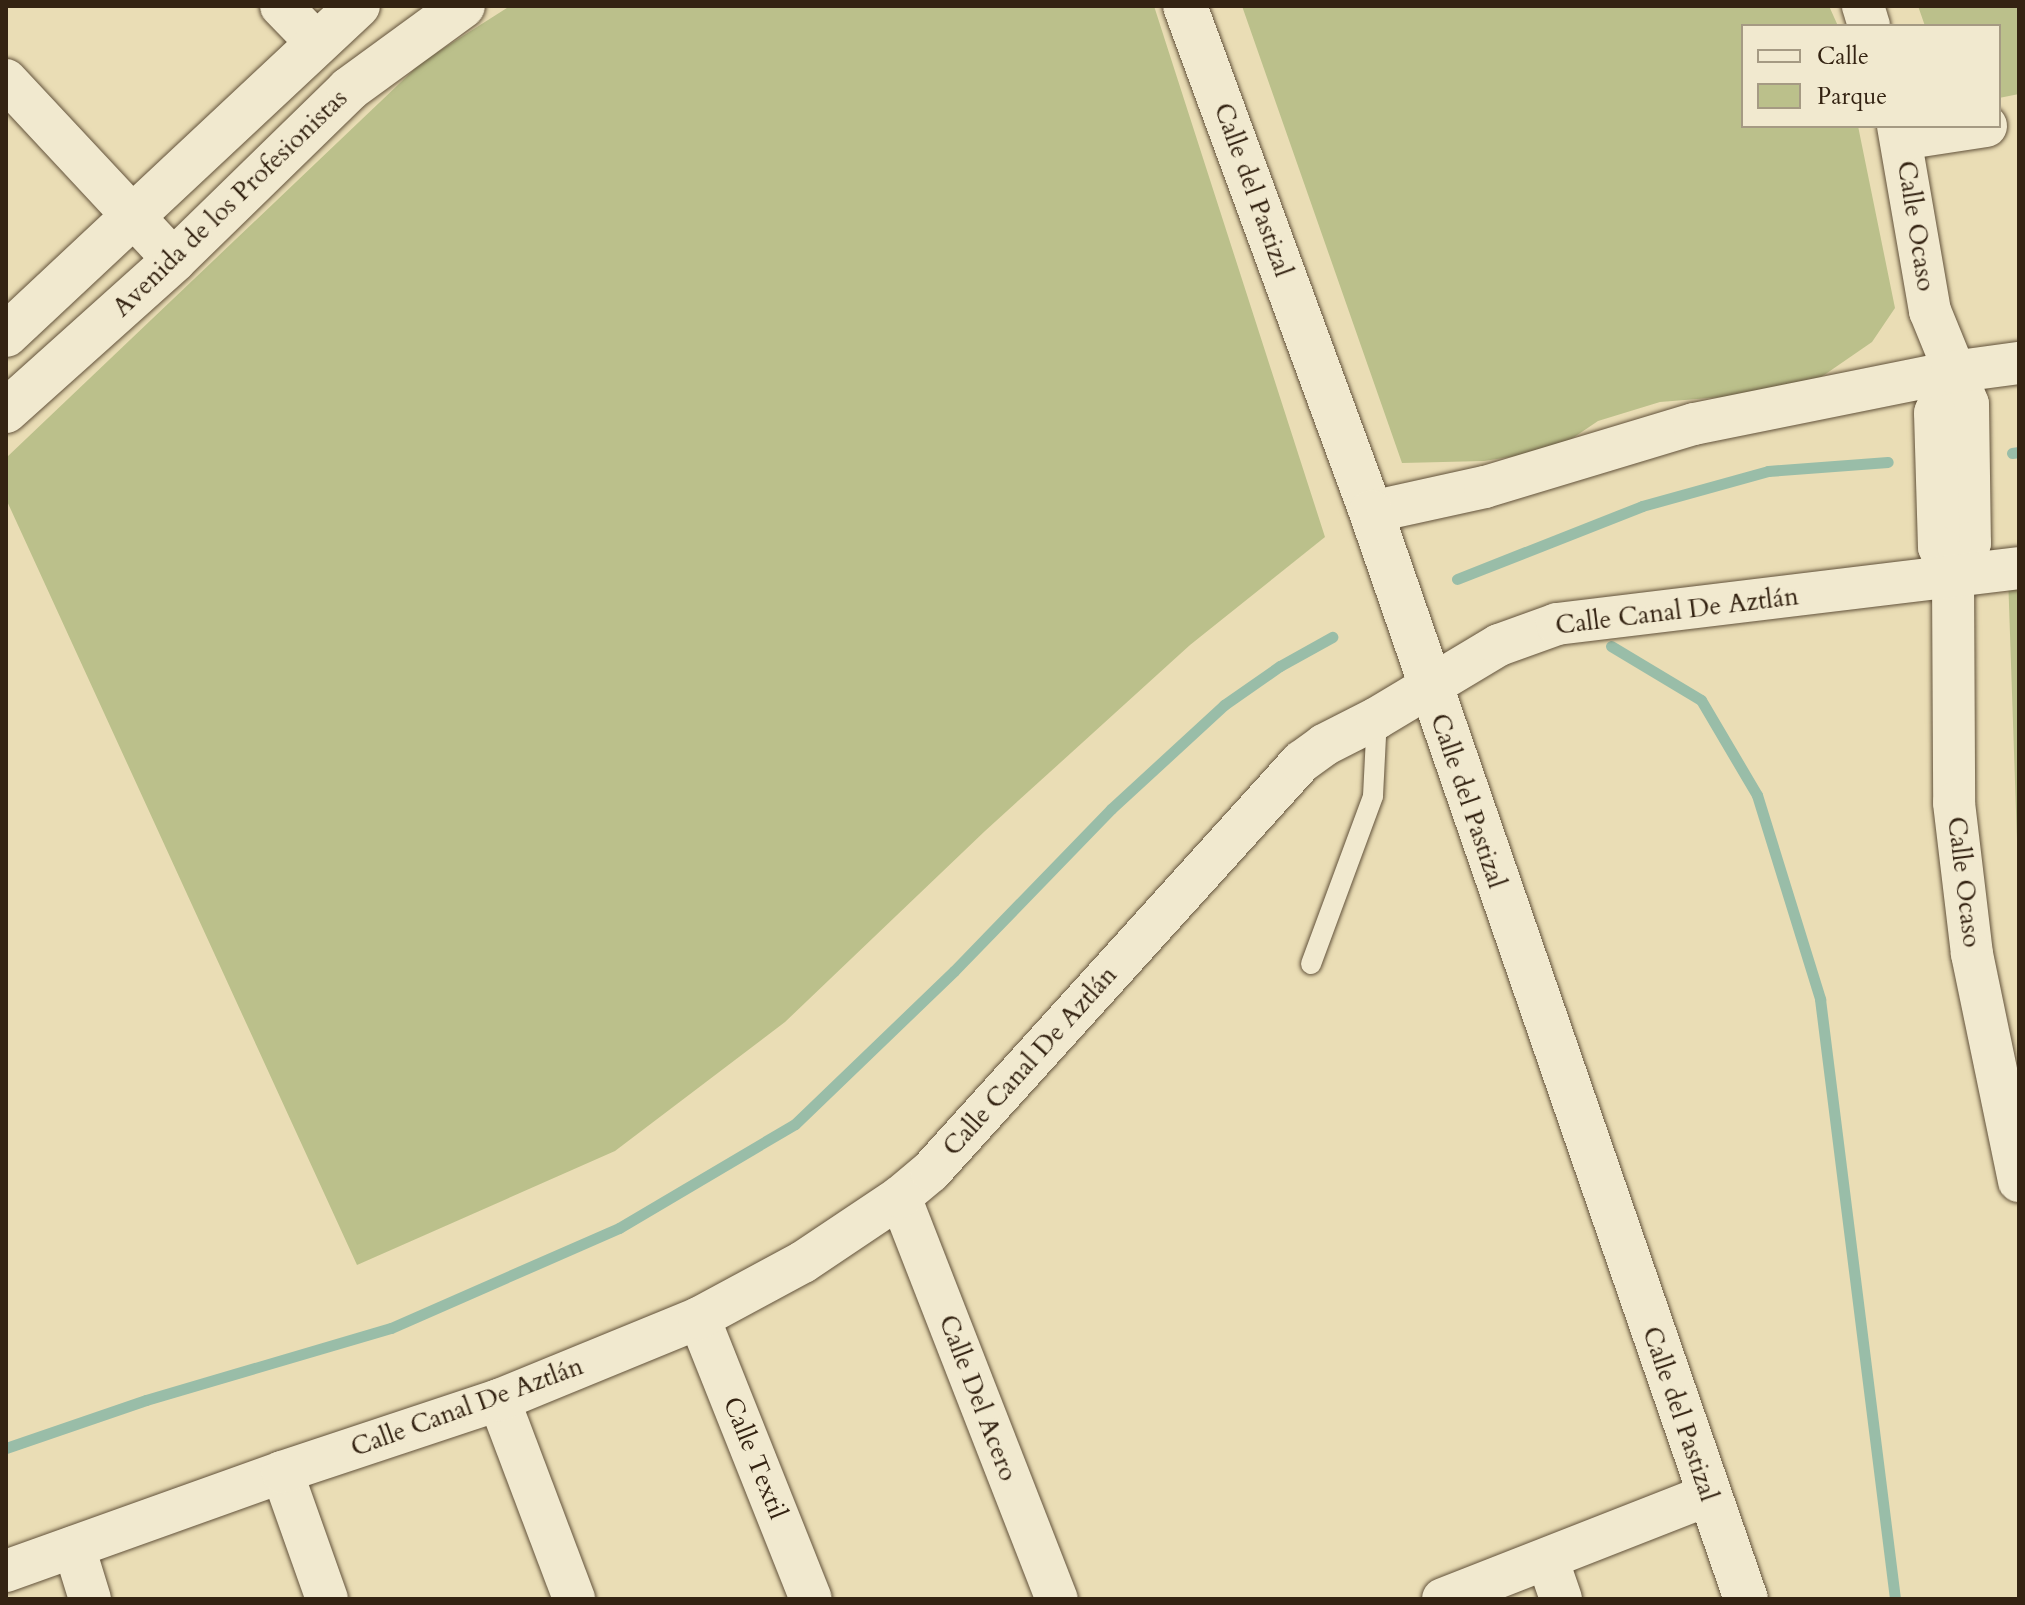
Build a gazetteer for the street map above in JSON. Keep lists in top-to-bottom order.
{
  "streets": {
    "street": [
      "Calle del Pastizal",
      "Avenida de los Profesionistas",
      "Calle Ocaso",
      "Calle Canal De Aztlán",
      "Calle Del Acero",
      "Calle Textil"
    ]
  },
  "crossings": [
    ["Calle del Pastizal", "Calle Canal De Aztlán"],
    ["Calle Ocaso", "Calle Canal De Aztlán"],
    ["Calle Canal De Aztlán", "Calle Del Acero"],
    ["Calle Canal De Aztlán", "Calle Textil"]
  ],
  "legend": ["Calle", "Parque"]
}
